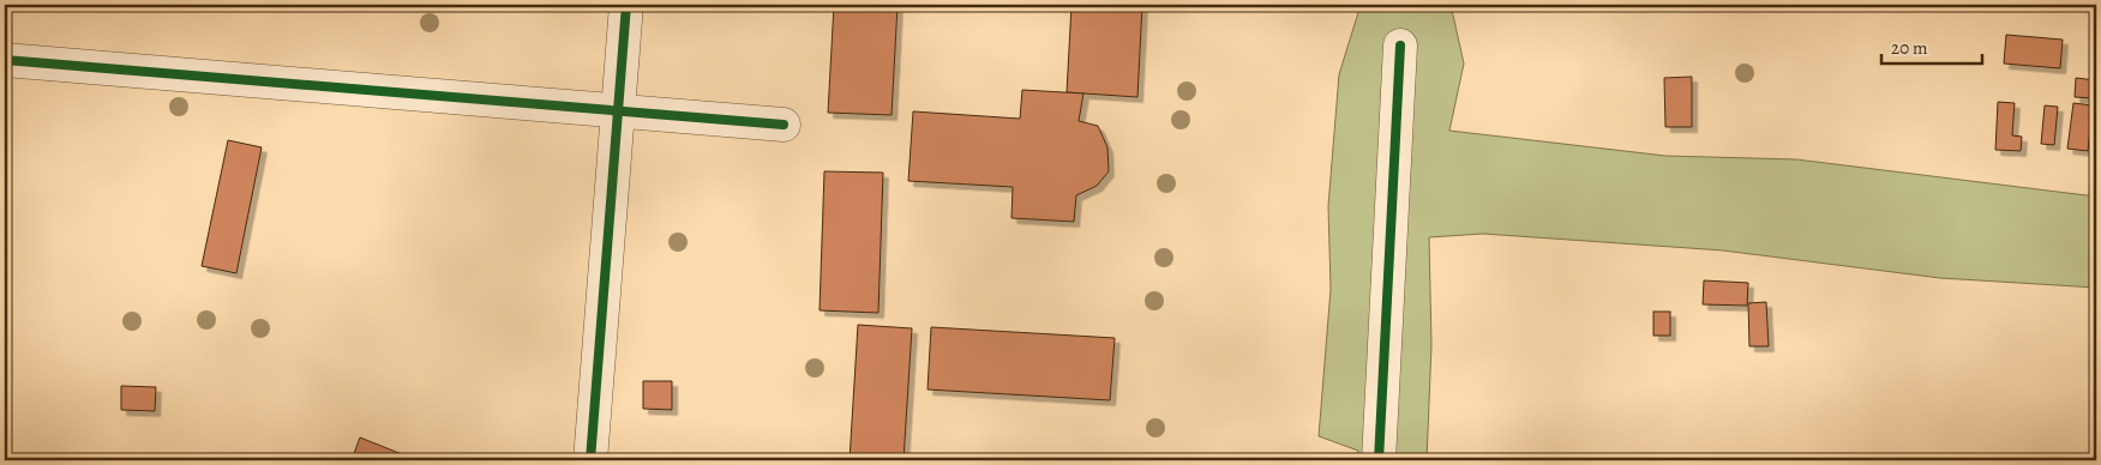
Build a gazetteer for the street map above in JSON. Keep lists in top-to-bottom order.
{
  "scale_bar": "20 m"
}
